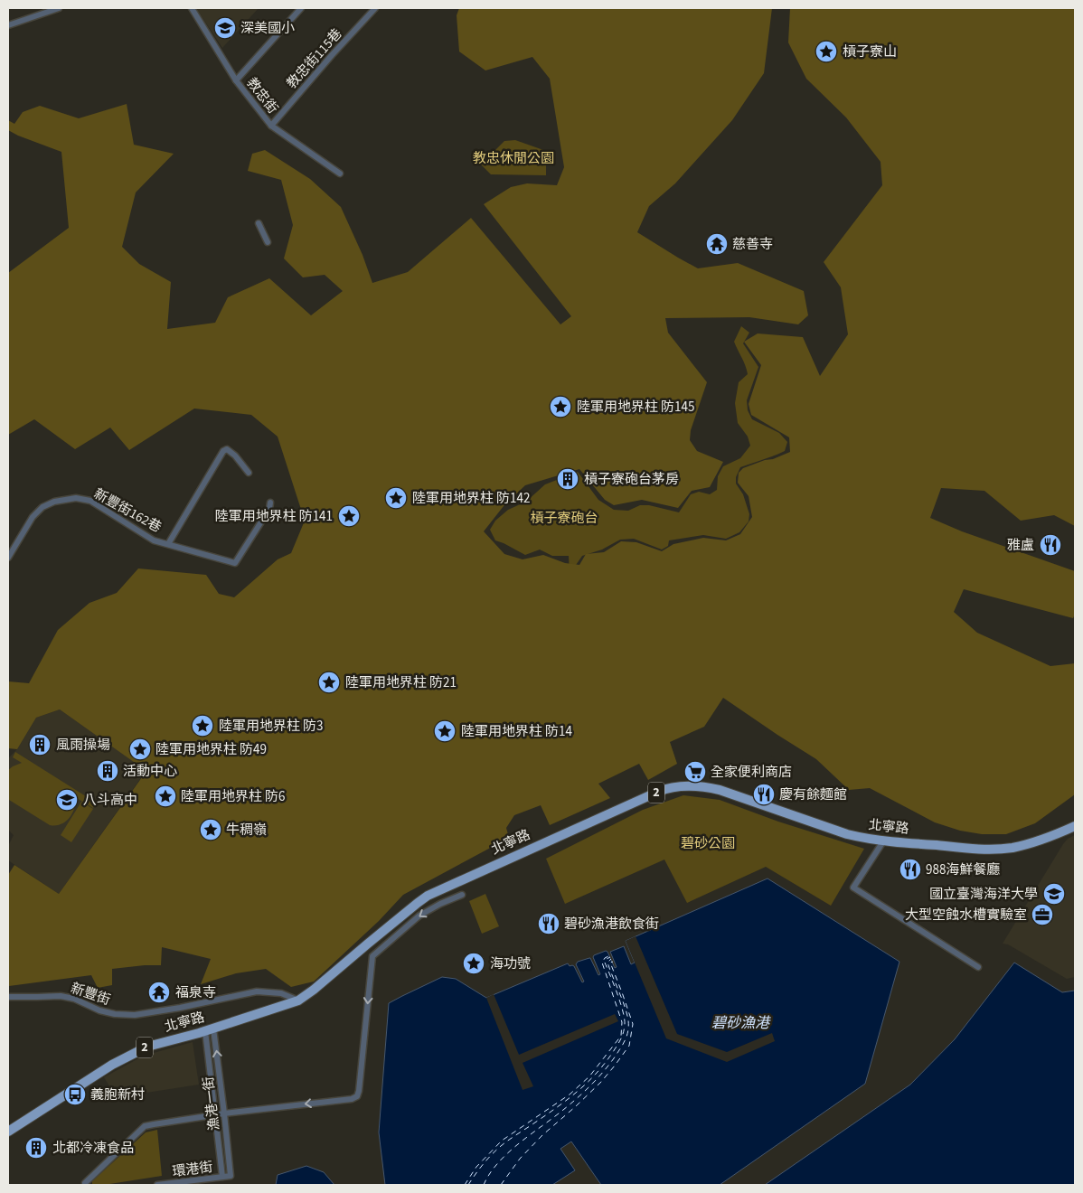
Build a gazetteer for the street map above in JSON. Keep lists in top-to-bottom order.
{
  "streets": {
    "main road": ["2", "北寧路"],
    "street": [
      "教忠街115巷",
      "教忠街",
      "新豐街162巷",
      "新豐街",
      "漁港一街",
      "環港街"
    ]
  },
  "crossings": [
    ["教忠街115巷", "教忠街"],
    ["北寧路", "新豐街"],
    ["北寧路", "漁港一街"],
    ["漁港一街", "環港街"]
  ],
  "water": ["碧砂漁港"],
  "parks": ["教忠休閒公園", "槓子寮砲台", "碧砂公園"],
  "places": {
    "school or university": ["深美國小", "八斗高中", "國立臺灣海洋大學"],
    "place": [
      "槓子寮山",
      "陸軍用地界柱 防145",
      "陸軍用地界柱 防142",
      "陸軍用地界柱 防141",
      "陸軍用地界柱 防21",
      "陸軍用地界柱 防3",
      "陸軍用地界柱 防14",
      "陸軍用地界柱 防49",
      "陸軍用地界柱 防6",
      "牛稠嶺",
      "海功號"
    ],
    "temple": ["慈善寺", "福泉寺"],
    "building": [
      "槓子寮砲台茅房",
      "風雨操場",
      "活動中心",
      "北都冷凍食品"
    ],
    "restaurant": [
      "雅盧",
      "慶有餘麵館",
      "988海鮮餐廳",
      "碧砂漁港飲食街"
    ],
    "supermarket": ["全家便利商店"],
    "office": ["大型空蝕水槽實驗室"],
    "bus stop": ["義胞新村"]
  }
}
